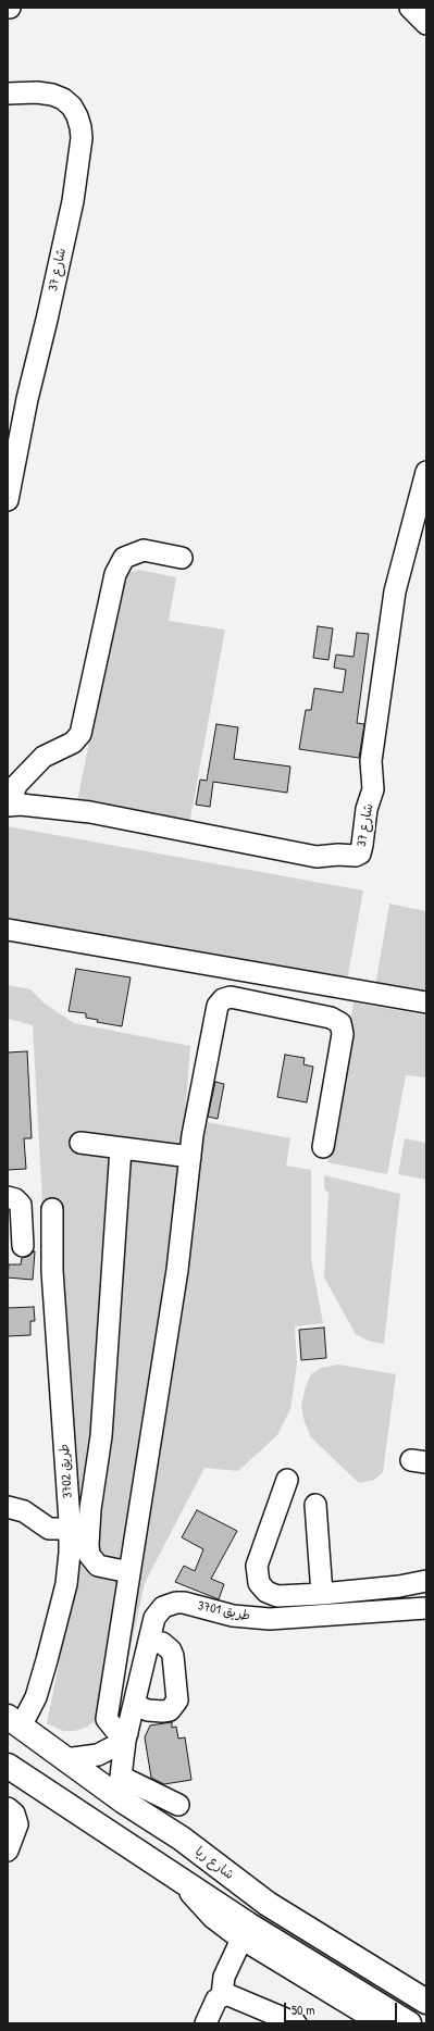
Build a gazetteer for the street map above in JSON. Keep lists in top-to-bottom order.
{
  "streets": {
    "main road": ["شارع ريا"],
    "street": ["شارع 37", "طريق 3702", "طريق 3701"]
  },
  "crossings": [
    ["طريق 3702", "شارع ريا"],
    ["طريق 3701", "شارع ريا"]
  ],
  "scale_bar": "50 m"
}
